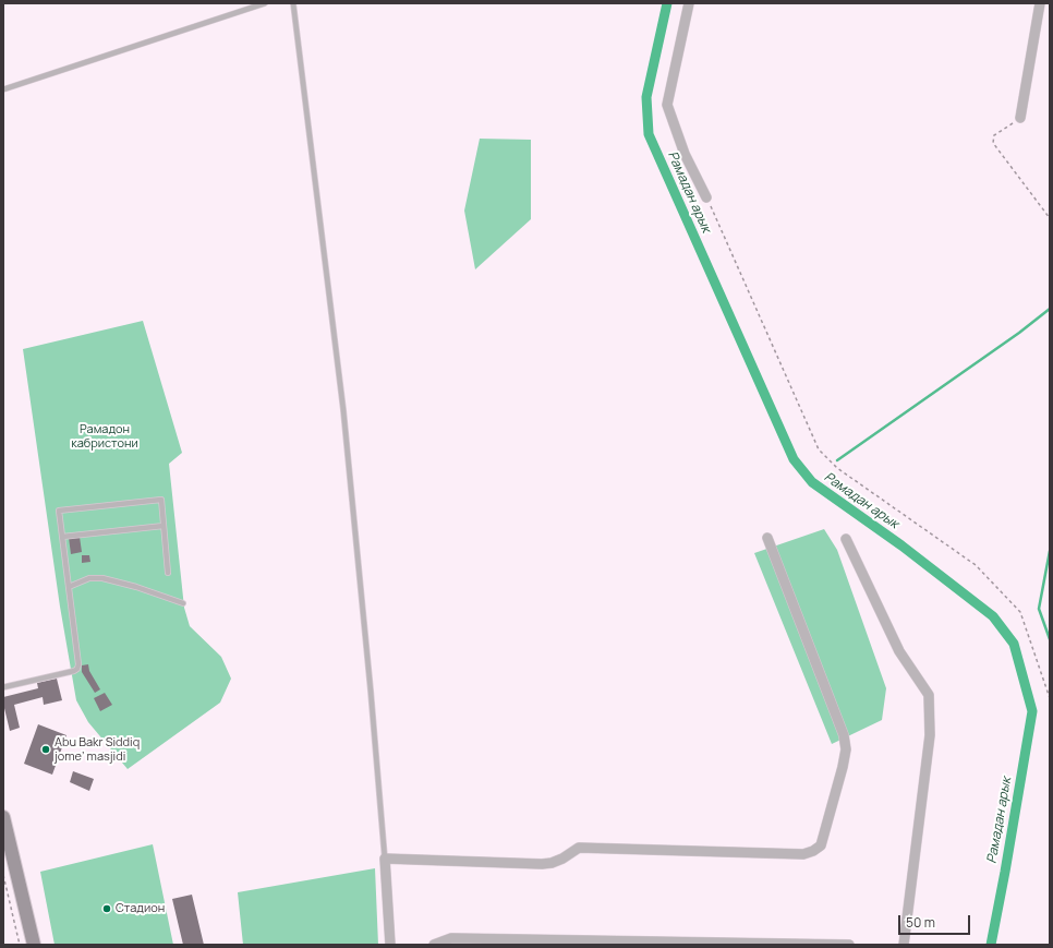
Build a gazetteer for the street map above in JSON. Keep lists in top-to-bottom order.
{
  "water": ["Рамадан арык"],
  "parks": ["Рамадон кабристони"],
  "places": ["Abu Bakr Siddiq jome’ masjidi", "Стадион"],
  "scale_bar": "50 m"
}
